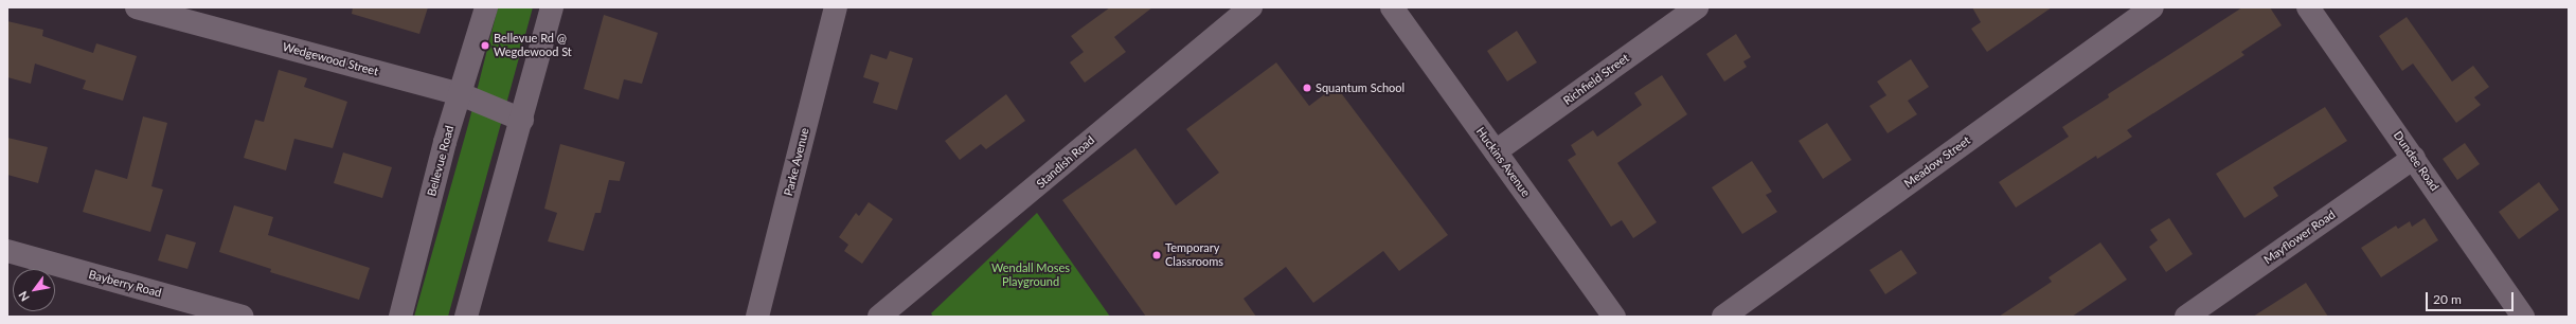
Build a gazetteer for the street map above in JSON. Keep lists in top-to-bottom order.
{
  "streets": {
    "street": [
      "Wedgewood Street",
      "Richfield Street",
      "Bellevue Road",
      "Dundee Road",
      "Parke Avenue",
      "Standish Road",
      "Huckins Avenue",
      "Meadow Street",
      "Mayflower Road",
      "Bayberry Road"
    ]
  },
  "crossings": [
    ["Wedgewood Street", "Bellevue Road"],
    ["Richfield Street", "Huckins Avenue"],
    ["Dundee Road", "Mayflower Road"]
  ],
  "parks": ["Wendall Moses Playground"],
  "places": ["Bellevue Rd @ Wegdewood St", "Squantum School", "Temporary Classrooms"],
  "scale_bar": "20 m",
  "north": "bottom left"
}
